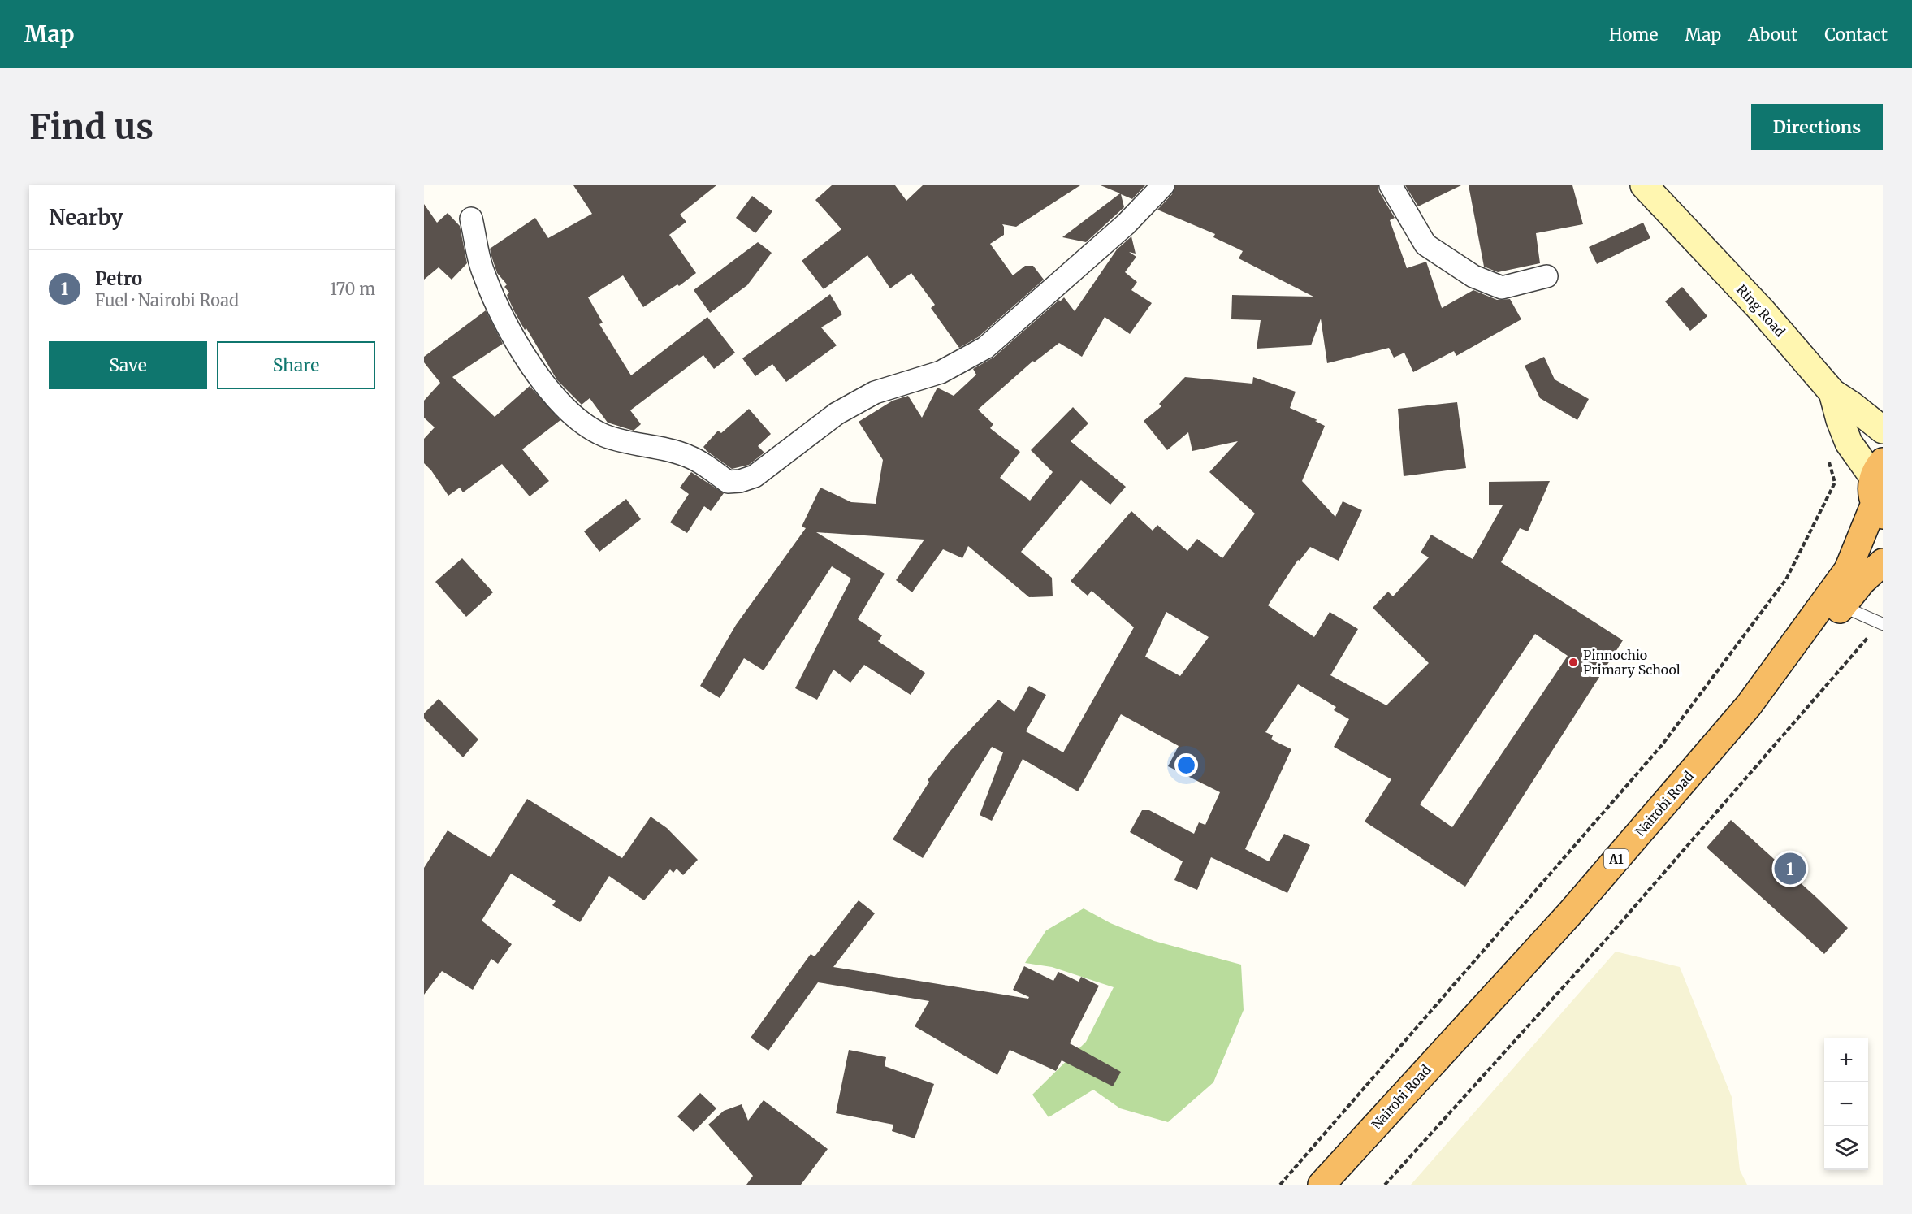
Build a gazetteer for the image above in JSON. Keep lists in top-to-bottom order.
{
  "streets": {
    "highway": ["Nairobi Road", "A1"],
    "main road": ["Ring Road"]
  },
  "places": ["Pinnochio Primary School"],
  "page": {
    "header": "Map",
    "nav": [
      "Home",
      "Map",
      "About",
      "Contact"
    ],
    "buttons": [
      "Directions",
      ["Save", "Share"]
    ],
    "title": "Find us",
    "heading": "Nearby",
    "list": [
      {
        "mark": "1",
        "name": "Petro",
        "note": "Fuel · Nairobi Road",
        "value": "170 m"
      }
    ],
    "pins": "1",
    "map_buttons": ["+", "−"]
  }
}
